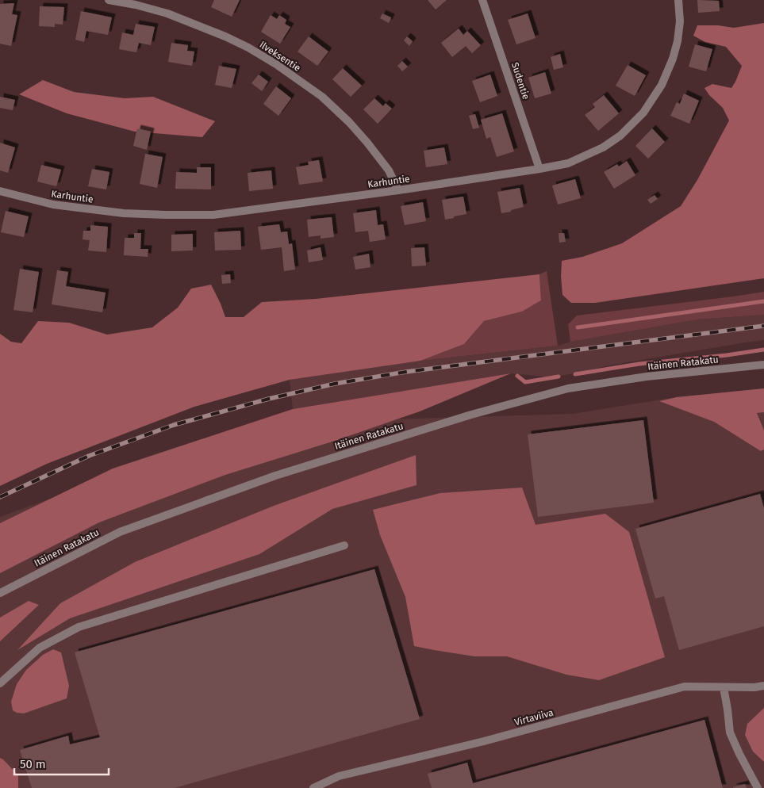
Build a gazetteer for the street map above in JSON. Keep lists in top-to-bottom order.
{
  "streets": {
    "street": [
      "Ilveksentie",
      "Sudentie",
      "Karhuntie",
      "Itäinen Ratakatu",
      "Virtaviiva"
    ]
  },
  "crossings": [
    ["Ilveksentie", "Karhuntie"],
    ["Sudentie", "Karhuntie"]
  ],
  "scale_bar": "50 m"
}
